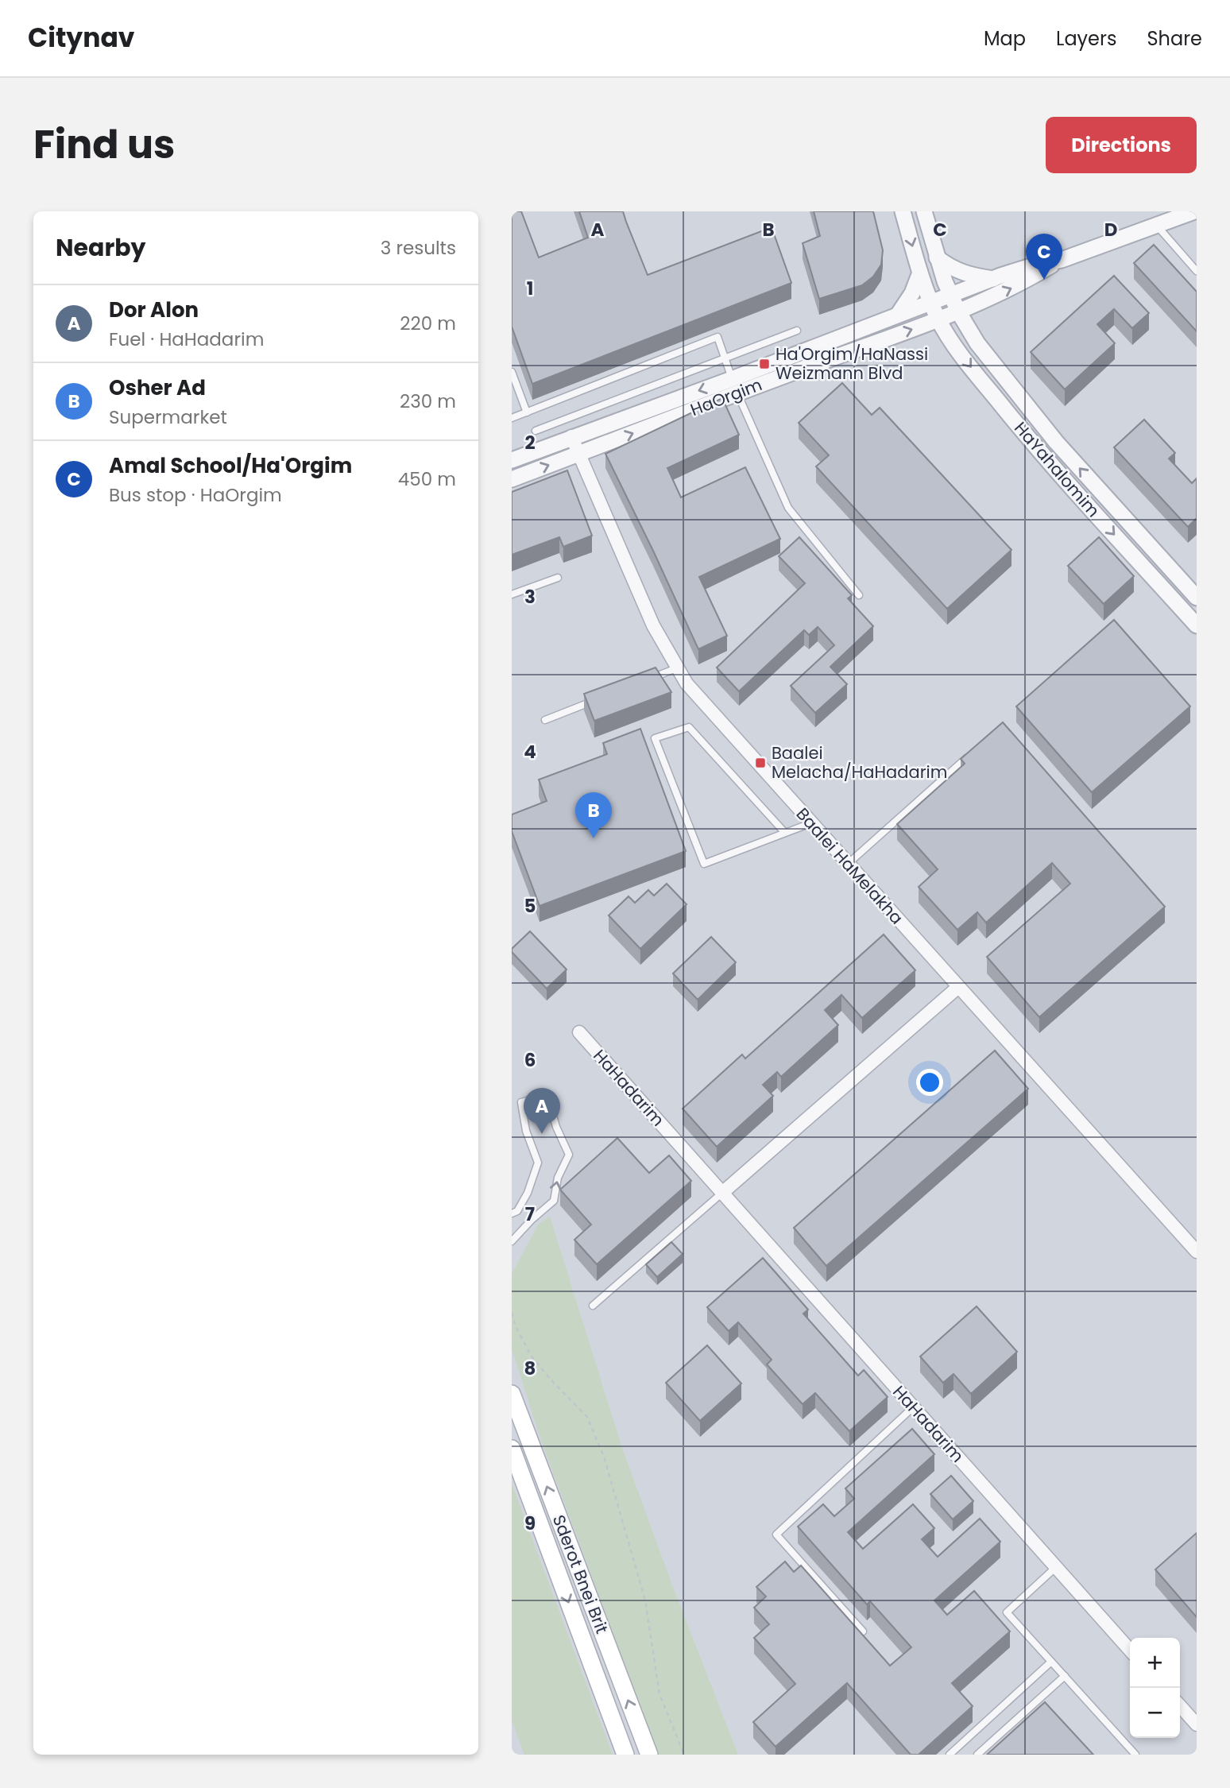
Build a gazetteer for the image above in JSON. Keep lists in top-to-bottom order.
{
  "streets": {
    "main road": ["Sderot Bnei Brit"],
    "street": [
      "HaOrgim",
      "HaYahalomim",
      "Baalei HaMelakha",
      "HaHadarim"
    ]
  },
  "crossings": [
    ["HaOrgim", "HaYahalomim"],
    ["HaOrgim", "Baalei HaMelakha"]
  ],
  "places": {
    "transit": ["Ha'Orgim/HaNassi Weizmann Blvd", "Baalei Melacha/HaHadarim"]
  },
  "page": {
    "header": "Citynav",
    "nav": ["Map", "Layers", "Share"],
    "title": "Find us",
    "buttons": "Directions",
    "heading": ["Nearby", "3 results"],
    "pins": ["C", "B", "A"],
    "list": [
      {
        "mark": "A",
        "name": "Dor Alon",
        "note": "Fuel · HaHadarim",
        "value": "220 m"
      },
      {
        "mark": "B",
        "name": "Osher Ad",
        "note": "Supermarket",
        "value": "230 m"
      },
      {
        "mark": "C",
        "name": "Amal School/Ha'Orgim",
        "note": "Bus stop · HaOrgim",
        "value": "450 m"
      }
    ],
    "map_buttons": ["+", "−"]
  },
  "grid": {
    "columns": [
      "A",
      "B",
      "C",
      "D"
    ],
    "rows": [
      "1",
      "2",
      "3",
      "4",
      "5",
      "6",
      "7",
      "8",
      "9"
    ]
  }
}
